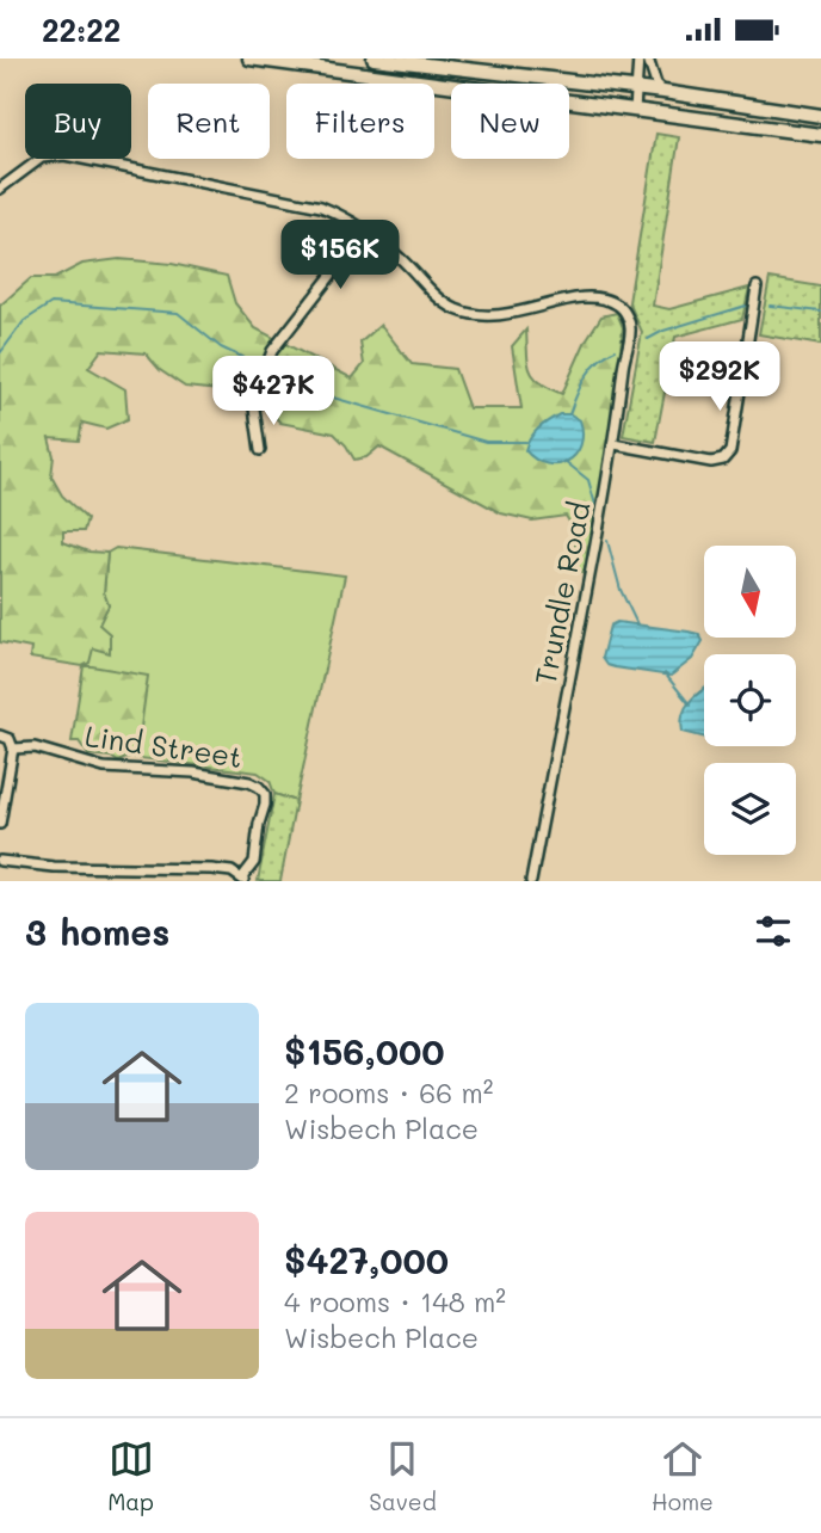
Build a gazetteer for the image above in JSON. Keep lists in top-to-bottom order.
{
  "streets": {
    "street": ["Trundle Road", "Lind Street"]
  },
  "north": "bottom",
  "page": {
    "status": "22:22",
    "chip": [
      "Buy",
      "Rent",
      "Filters",
      "New"
    ],
    "price": ["$156K", "$292K", "$427K"],
    "heading": "3 homes",
    "list": [
      {
        "name": "$156,000",
        "note": "2 rooms · 66 m² · Wisbech Place"
      },
      {
        "name": "$427,000",
        "note": "4 rooms · 148 m² · Wisbech Place"
      }
    ],
    "tabs": ["Map", "Saved", "Home"]
  }
}
